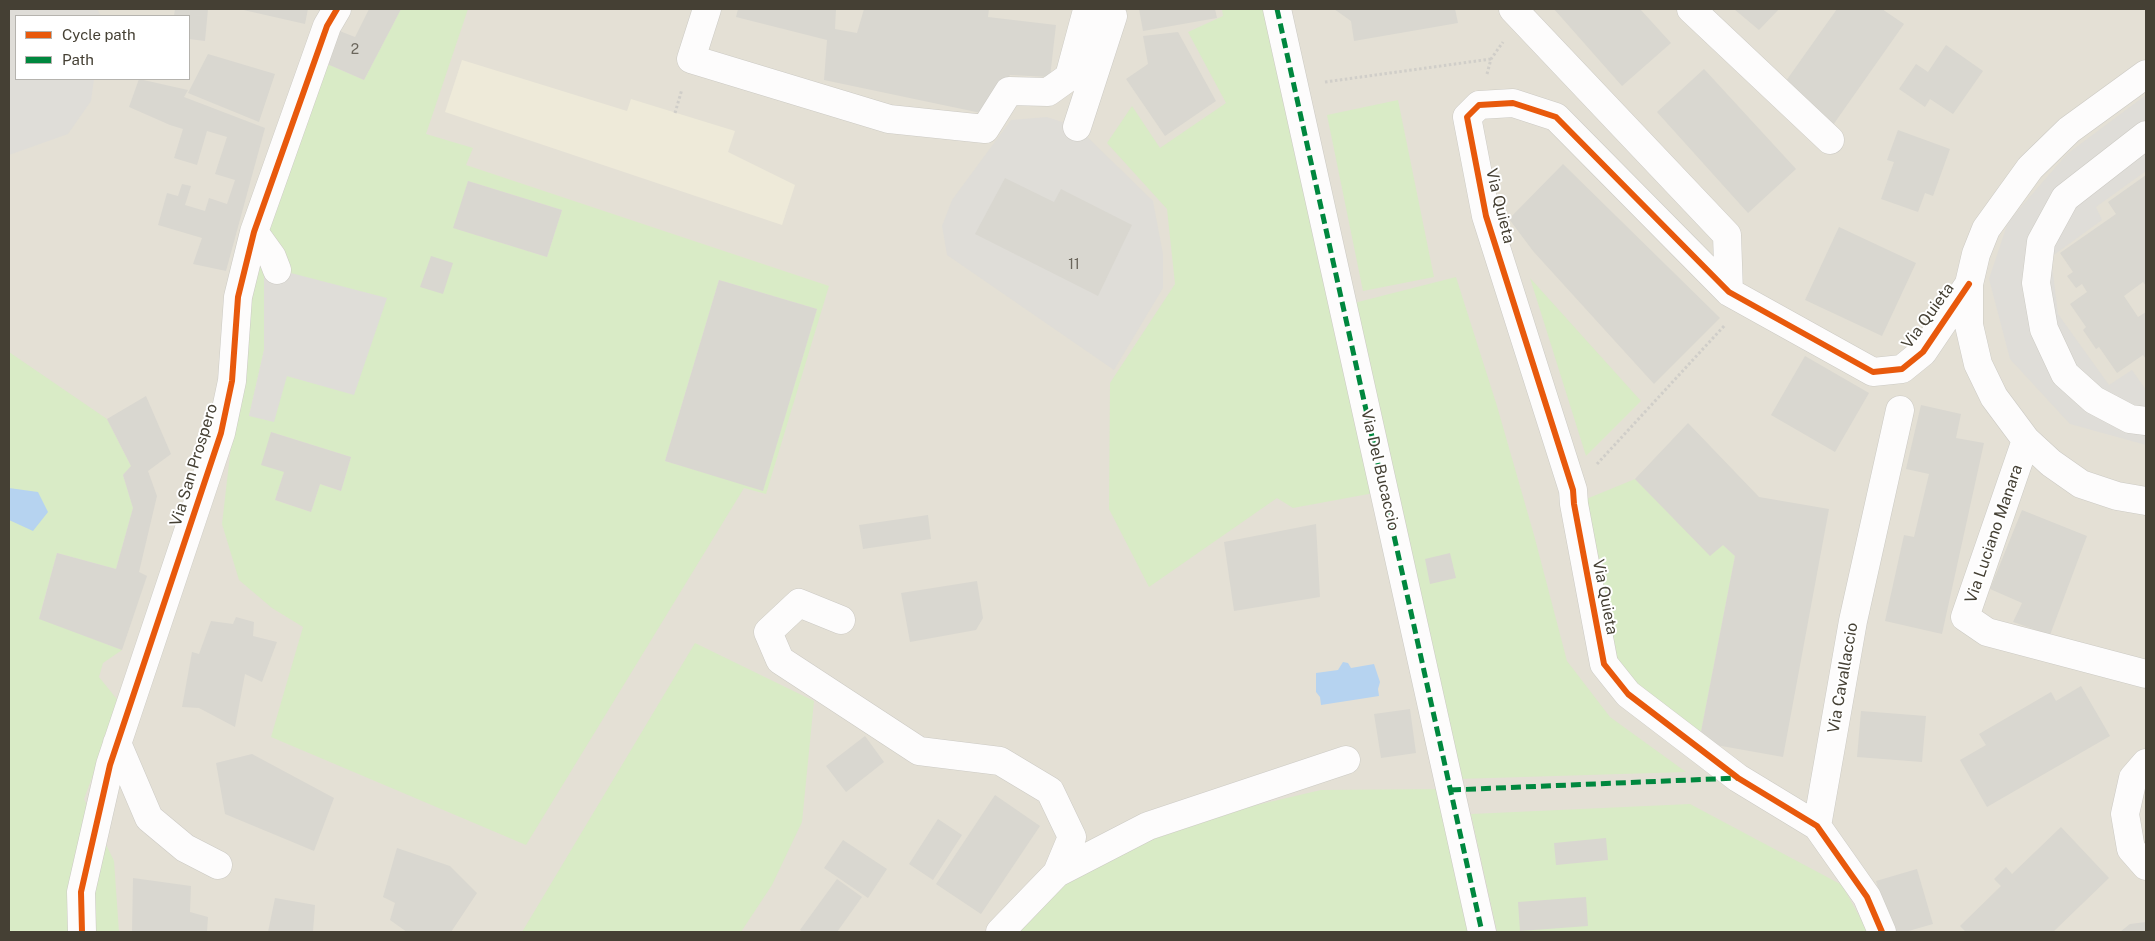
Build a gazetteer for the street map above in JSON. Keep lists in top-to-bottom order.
{
  "streets": {
    "street": [
      "Via Quieta",
      "Via San Prospero",
      "Via Del Bucaccio",
      "Via Luciano Manara",
      "Via Cavallaccio"
    ]
  },
  "crossings": [
    ["Via Quieta", "Via Cavallaccio"]
  ],
  "house_numbers": ["2", "11"],
  "legend": ["Cycle path", "Path"]
}
